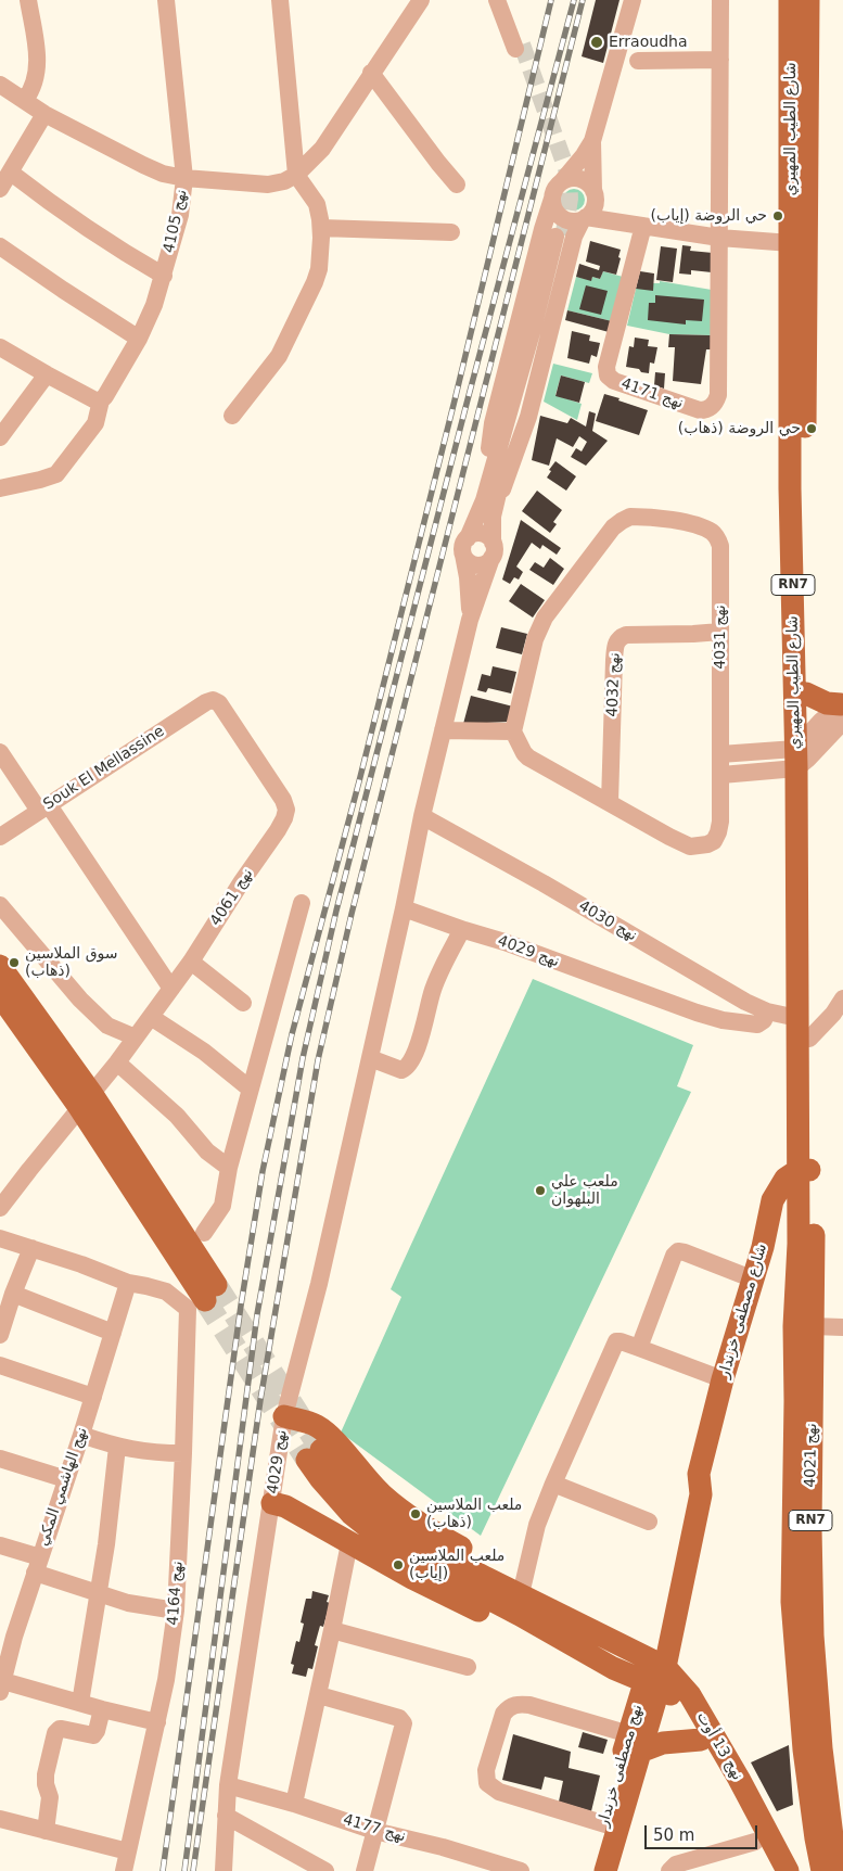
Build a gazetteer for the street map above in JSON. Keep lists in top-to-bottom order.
{
  "streets": {
    "main road": [
      "شارع الطيب المهيري",
      "RN7",
      "شارع مصطفى خزندار",
      "نهج 4021",
      "نهج 13 أوت",
      "نهج مصطفى خزندار"
    ],
    "street": [
      "نهج 4105",
      "نهج 4171",
      "نهج 4031",
      "نهج 4032",
      "Souk El Mellassine",
      "نهج 4061",
      "نهج 4030",
      "نهج 4029",
      "نهج الهاشمي المكي",
      "نهج 4164",
      "نهج 4177"
    ]
  },
  "crossings": [
    ["شارع الطيب المهيري", "نهج 4030"],
    ["شارع الطيب المهيري", "شارع مصطفى خزندار"],
    ["شارع الطيب المهيري", "نهج 4021"],
    ["نهج 4031", "نهج 4032"],
    ["Souk El Mellassine", "نهج 4061"],
    ["نهج 4030", "نهج 4029"],
    ["نهج 4029", "نهج 4177"],
    ["شارع مصطفى خزندار", "نهج 4021"],
    ["شارع مصطفى خزندار", "نهج 13 أوت"],
    ["شارع مصطفى خزندار", "نهج مصطفى خزندار"],
    ["نهج 13 أوت", "نهج مصطفى خزندار"]
  ],
  "places": [
    "Erraoudha",
    "حي الروضة (إياب)",
    "حي الروضة (ذهاب)",
    "سوق الملاسين (ذهاب)",
    "ملعب علي البلهوان",
    "ملعب الملاسين (ذهاب)",
    "ملعب الملاسين (إياب)"
  ],
  "scale_bar": "50 m"
}
